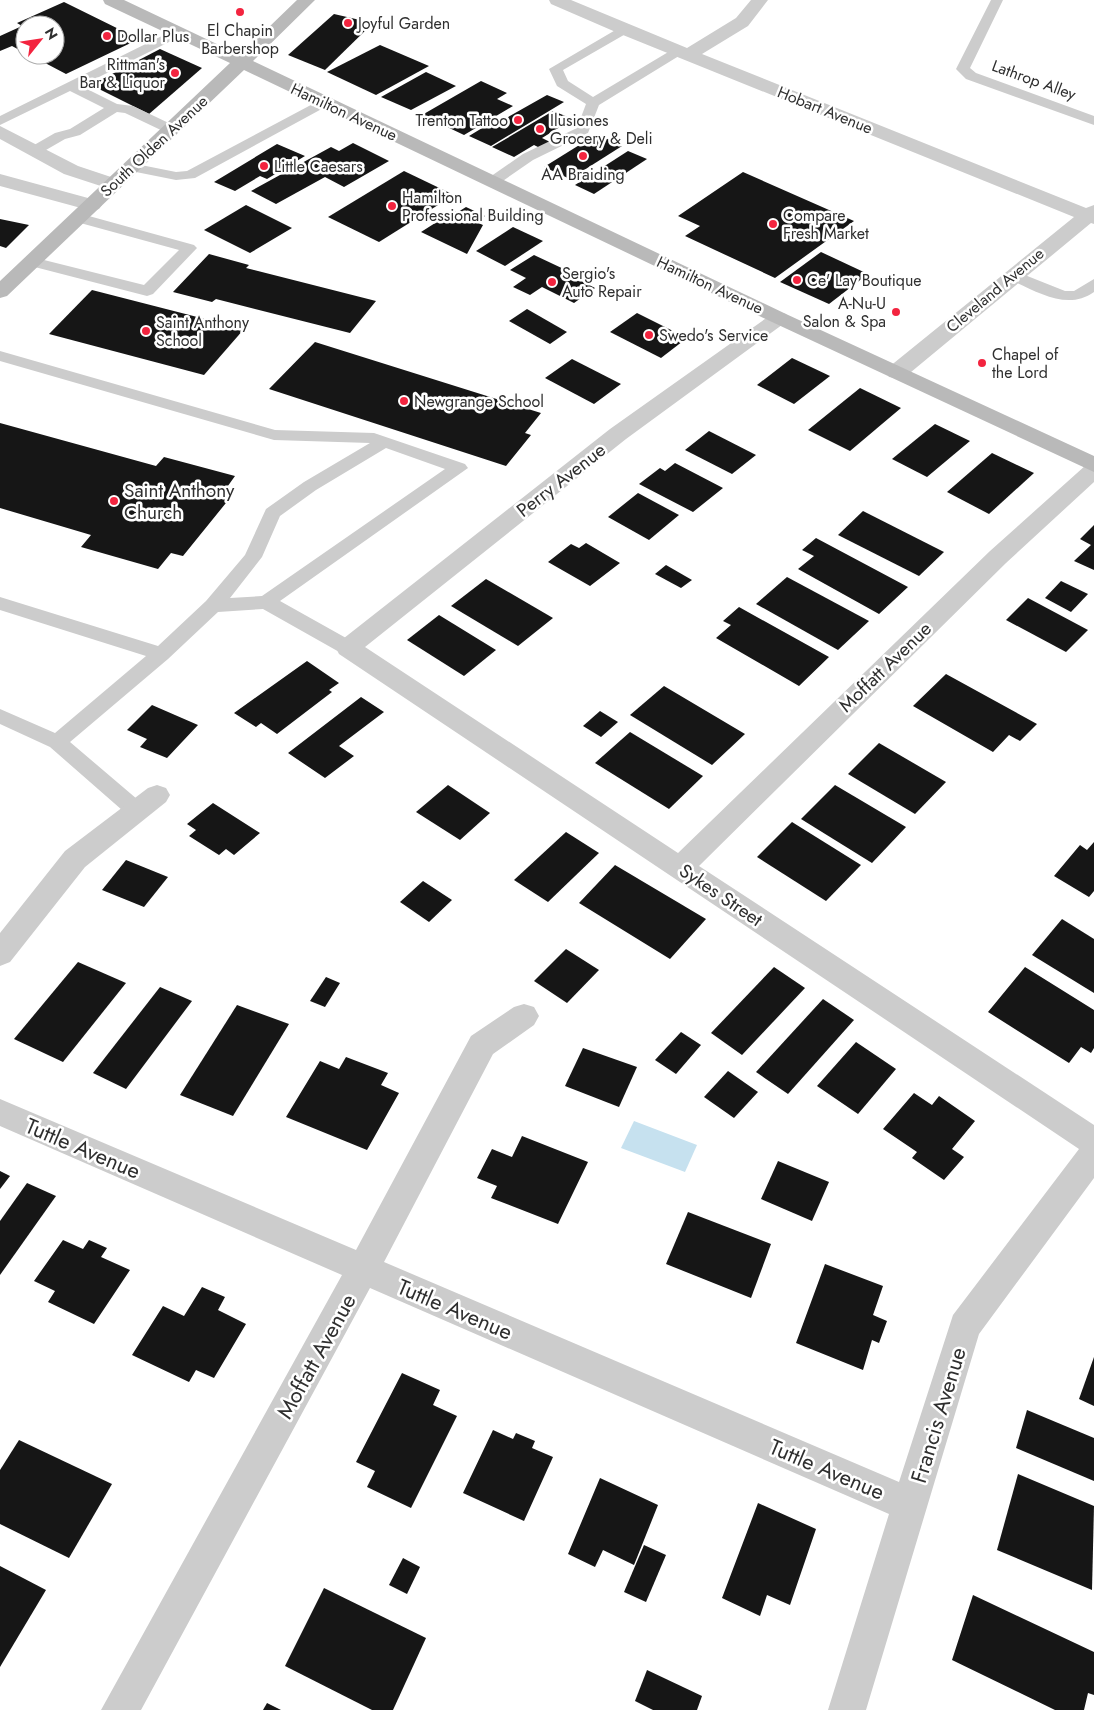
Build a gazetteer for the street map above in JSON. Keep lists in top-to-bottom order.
{
  "streets": {
    "main road": ["Hamilton Avenue", "South Olden Avenue"],
    "street": [
      "Hobart Avenue",
      "Cleveland Avenue",
      "Perry Avenue",
      "Moffatt Avenue",
      "Sykes Street",
      "Tuttle Avenue",
      "Francis Avenue"
    ],
    "lane": ["Lathrop Alley"]
  },
  "crossings": [
    ["Hobart Avenue", "Cleveland Avenue"],
    ["Hamilton Avenue", "South Olden Avenue"],
    ["Hamilton Avenue", "Cleveland Avenue"],
    ["Hamilton Avenue", "Perry Avenue"],
    ["Perry Avenue", "Sykes Street"],
    ["Moffatt Avenue", "Sykes Street"],
    ["Moffatt Avenue", "Tuttle Avenue"],
    ["Tuttle Avenue", "Francis Avenue"]
  ],
  "places": [
    "El Chapin Barbershop",
    "Joyful Garden",
    "Dollar Plus",
    "Rittman's Bar & Liquor",
    "Trenton Tattoo",
    "Ilusiones Grocery & Deli",
    "AA Braiding",
    "Little Caesars",
    "Hamilton Professional Building",
    "Compare Fresh Market",
    "Ce' Lay Boutique",
    "Sergio's Auto Repair",
    "A-Nu-U Salon & Spa",
    "Saint Anthony School",
    "Swedo's Service",
    "Chapel of the Lord",
    "Newgrange School",
    "Saint Anthony Church"
  ],
  "north": "top right"
}
